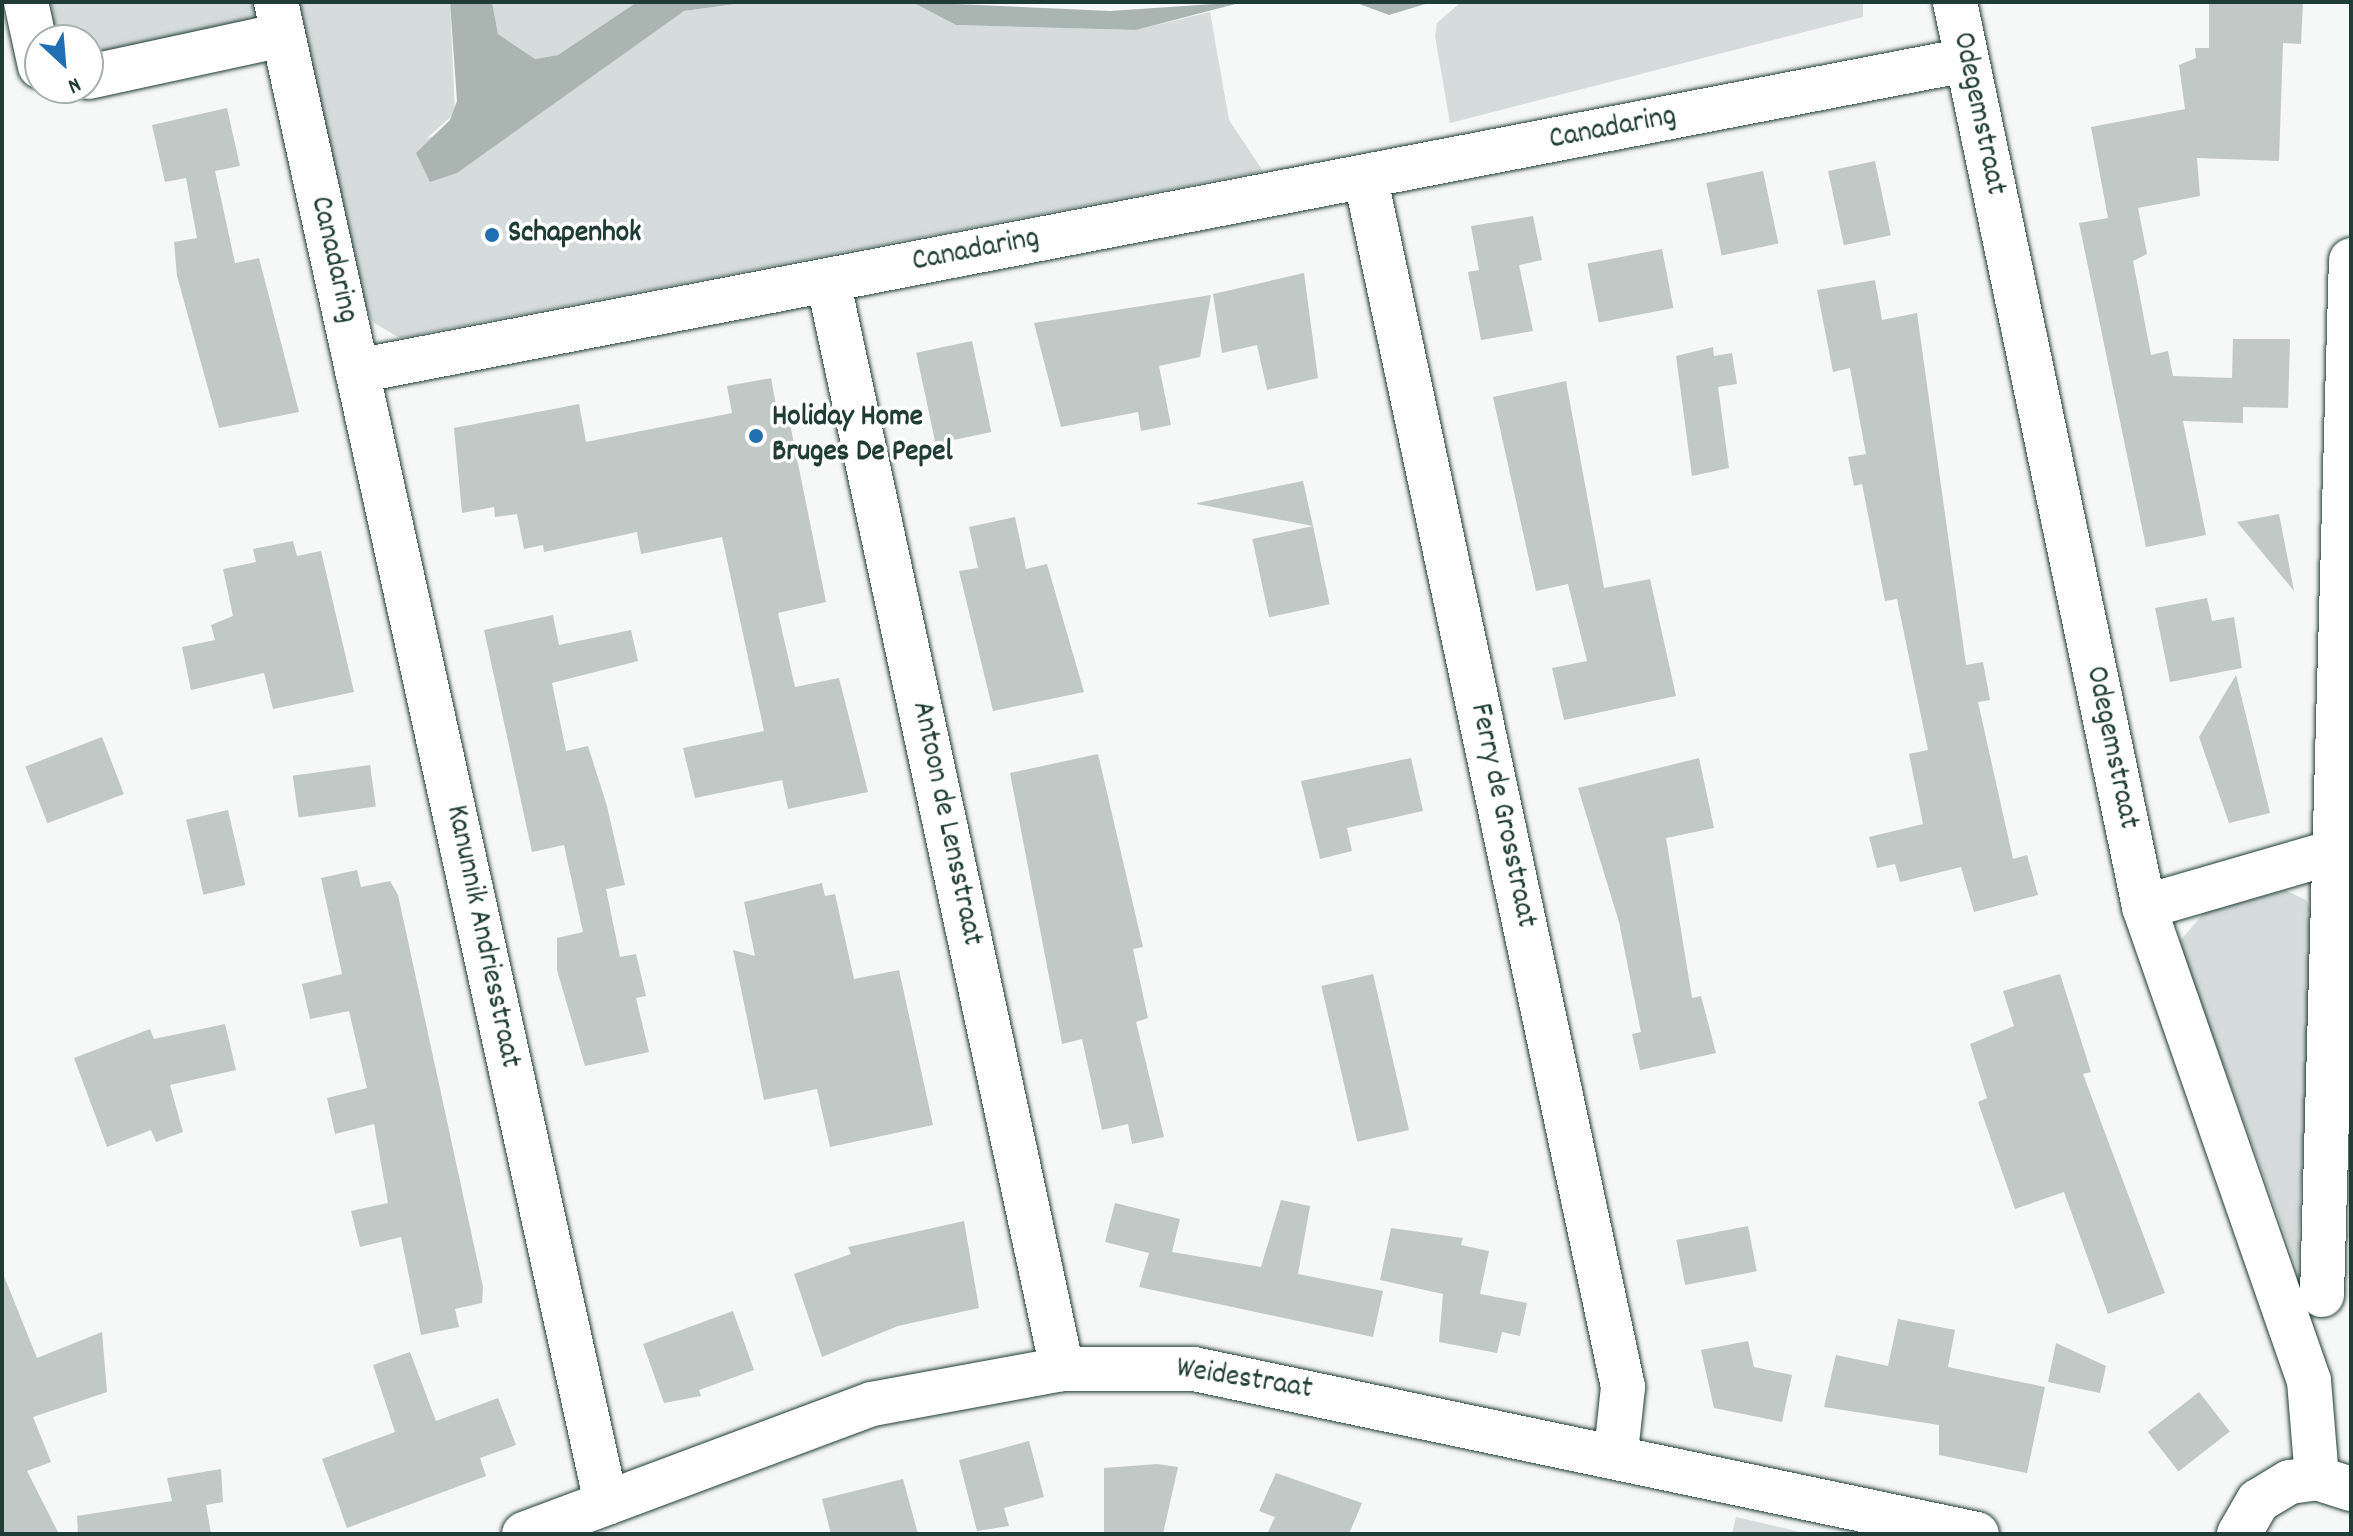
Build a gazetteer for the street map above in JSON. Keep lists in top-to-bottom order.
{
  "streets": {
    "street": [
      "Odegemstraat",
      "Canadaring",
      "Ferry de Grosstraat",
      "Antoon de Lensstraat",
      "Kanunnik Andriesstraat",
      "Weidestraat"
    ]
  },
  "crossings": [
    ["Odegemstraat", "Canadaring"],
    ["Canadaring", "Ferry de Grosstraat"],
    ["Canadaring", "Antoon de Lensstraat"],
    ["Canadaring", "Kanunnik Andriesstraat"],
    ["Ferry de Grosstraat", "Weidestraat"],
    ["Antoon de Lensstraat", "Weidestraat"],
    ["Kanunnik Andriesstraat", "Weidestraat"]
  ],
  "places": ["Schapenhok", "Holiday Home Bruges De Pepel"],
  "north": "bottom right"
}
